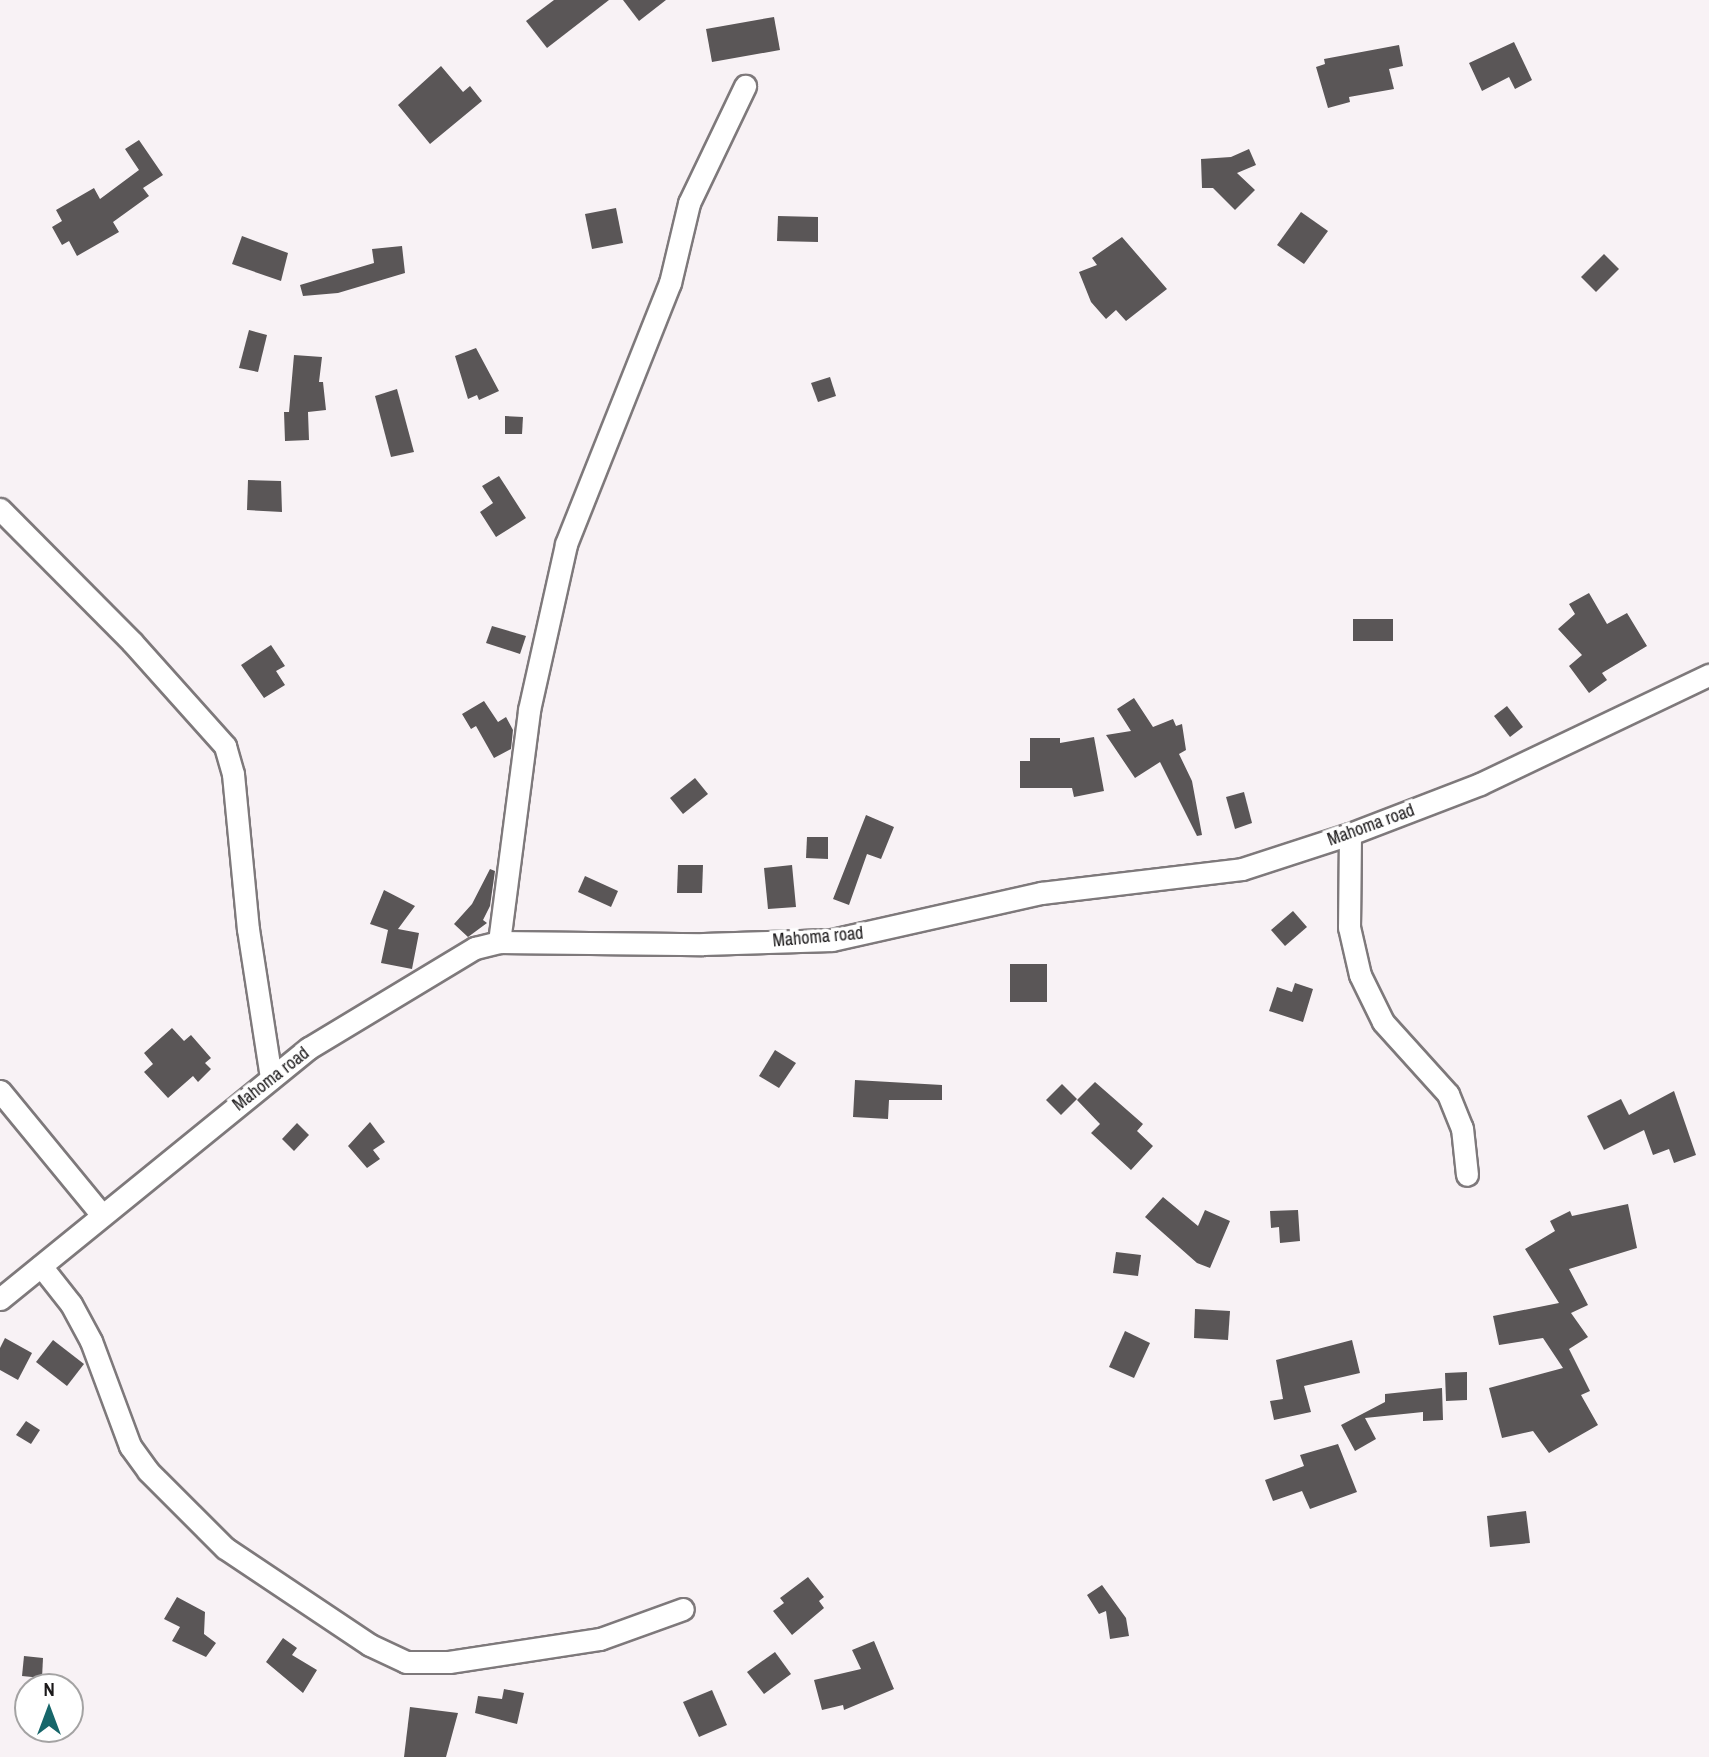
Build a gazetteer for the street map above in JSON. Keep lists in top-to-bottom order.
{
  "streets": {
    "street": ["Mahoma road"]
  },
  "north": "top"
}
